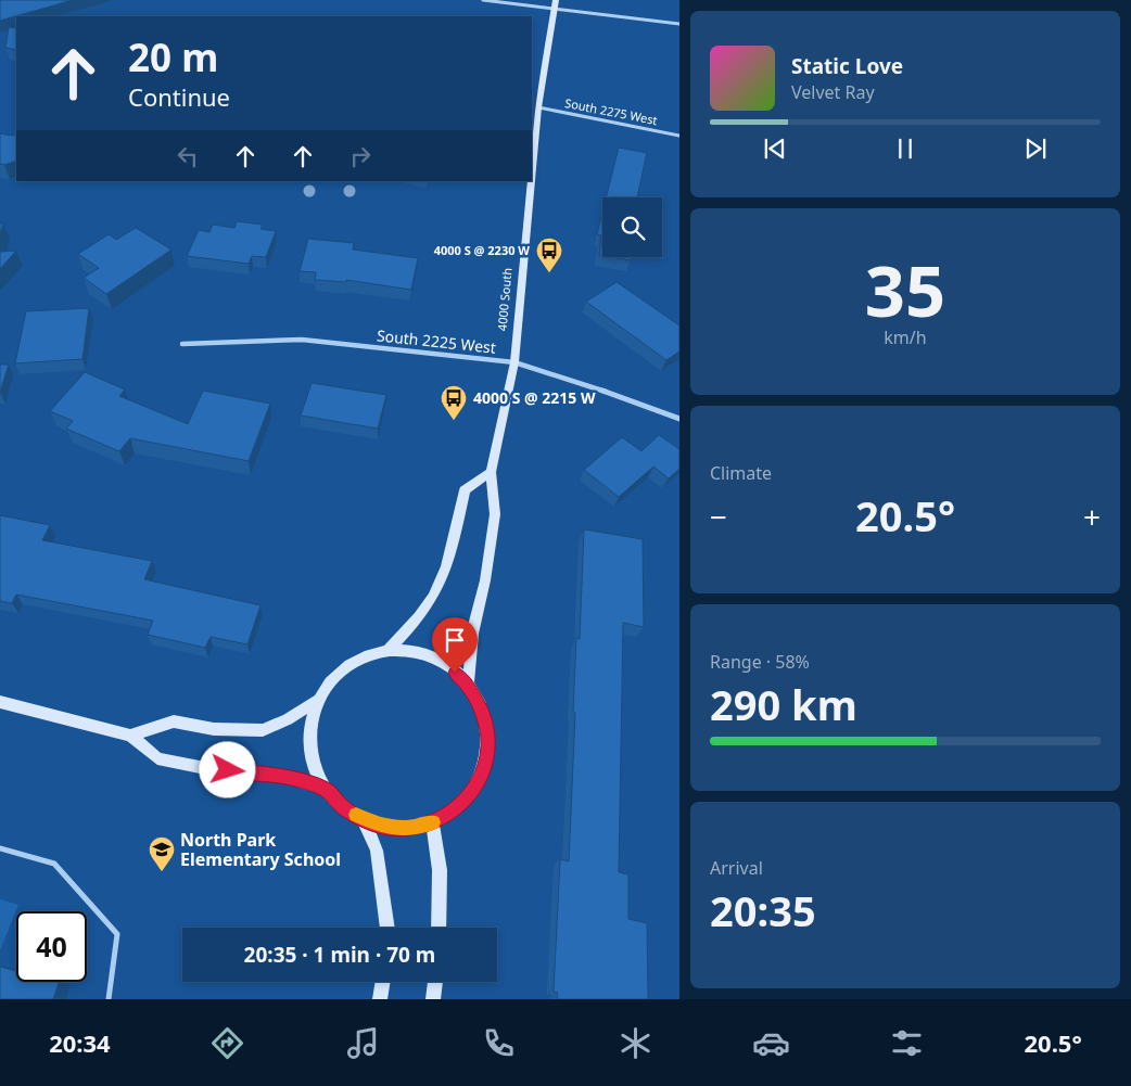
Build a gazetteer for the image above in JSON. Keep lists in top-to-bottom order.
{
  "streets": {
    "street": ["South 2275 West", "4000 South", "South 2225 West"]
  },
  "crossings": [
    ["South 2275 West", "4000 South"],
    ["4000 South", "South 2225 West"]
  ],
  "places": {
    "bus stop": ["4000 S @ 2230 W", "4000 S @ 2215 W"],
    "school or university": ["North Park Elementary School"]
  },
  "page": {
    "turn": ["20 m", "Continue"],
    "song": ["Static Love", "Velvet Ray"],
    "tile": [
      ["35", "km/h"],
      "Climate",
      ["Range · 58%", "290 km"],
      ["Arrival", "20:35"]
    ],
    "heat": ["−", "20.5°", "+"],
    "limit": "40",
    "trip": "20:35 · 1 min · 70 m",
    "tabs": ["20:34", "20.5°"]
  }
}
